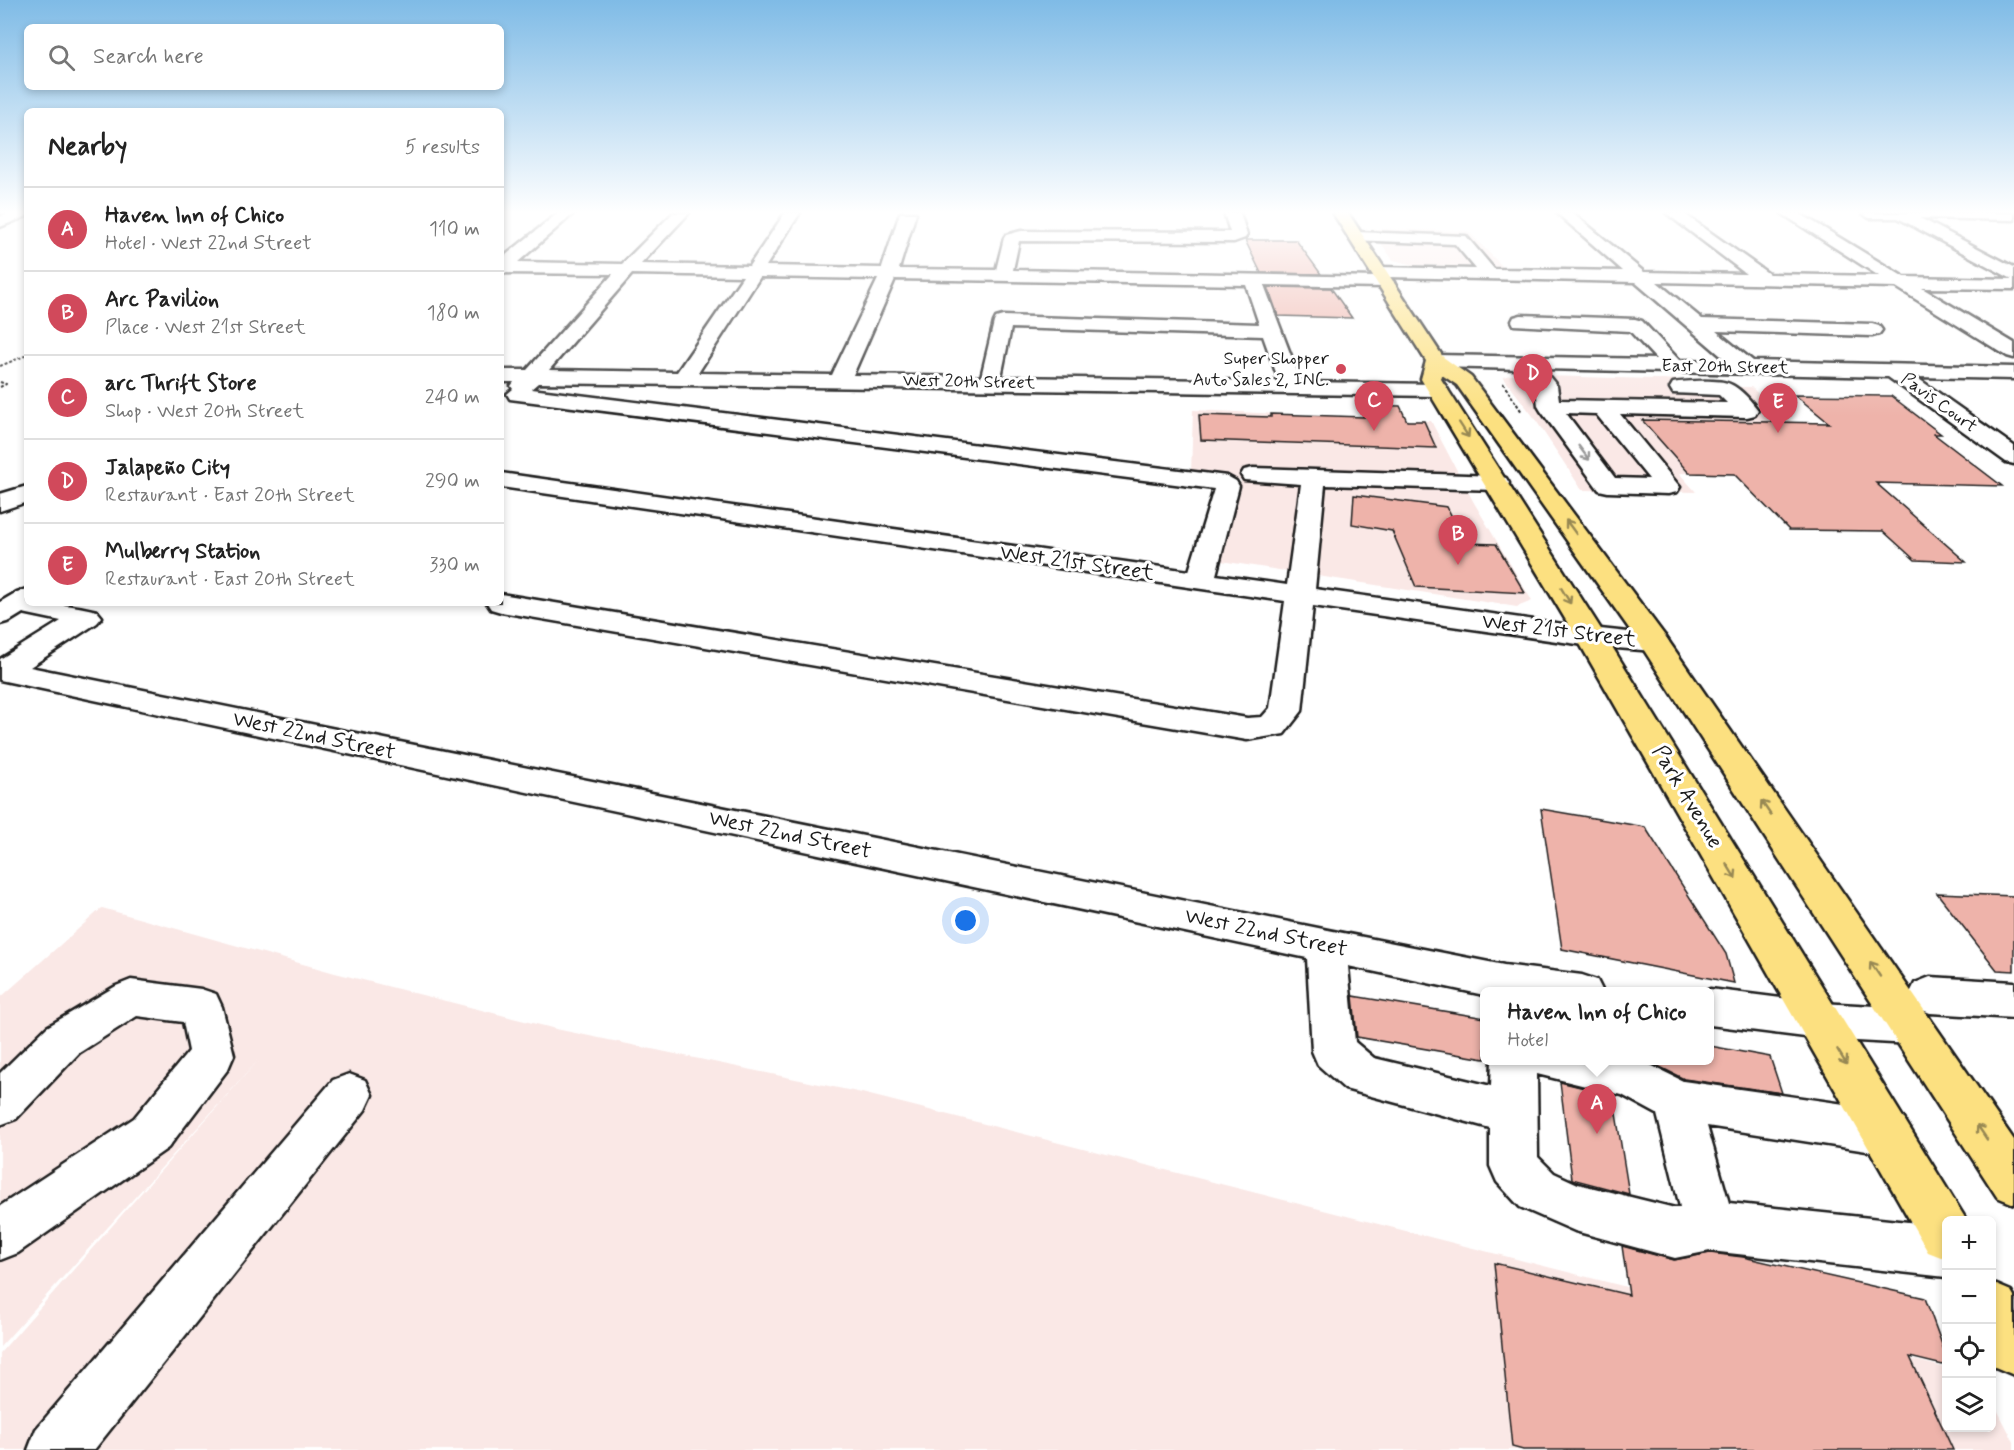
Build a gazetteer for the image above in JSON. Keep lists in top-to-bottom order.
{
  "streets": {
    "main road": ["Park Avenue"],
    "street": [
      "East 20th Street",
      "West 20th Street",
      "Pavis Court",
      "West 21st Street",
      "West 22nd Street"
    ]
  },
  "crossings": [
    ["East 20th Street", "West 20th Street"],
    ["East 20th Street", "Pavis Court"],
    ["East 20th Street", "Park Avenue"],
    ["West 20th Street", "Park Avenue"],
    ["West 21st Street", "Park Avenue"]
  ],
  "places": ["Super Shopper Auto Sales 2, INC."],
  "page": {
    "search": "Search here",
    "heading": ["Nearby", "5 results"],
    "list": [
      {
        "mark": "A",
        "name": "Haven Inn of Chico",
        "note": "Hotel · West 22nd Street",
        "value": "110 m"
      },
      {
        "mark": "B",
        "name": "Arc Pavilion",
        "note": "Place · West 21st Street",
        "value": "180 m"
      },
      {
        "mark": "C",
        "name": "arc Thrift Store",
        "note": "Shop · West 20th Street",
        "value": "240 m"
      },
      {
        "mark": "D",
        "name": "Jalapeño City",
        "note": "Restaurant · East 20th Street",
        "value": "290 m"
      },
      {
        "mark": "E",
        "name": "Mulberry Station",
        "note": "Restaurant · East 20th Street",
        "value": "330 m"
      }
    ],
    "pins": [
      "D",
      "C",
      "E",
      "B",
      "A"
    ],
    "popup": ["Haven Inn of Chico", "Hotel"],
    "map_buttons": ["+", "−"]
  }
}
